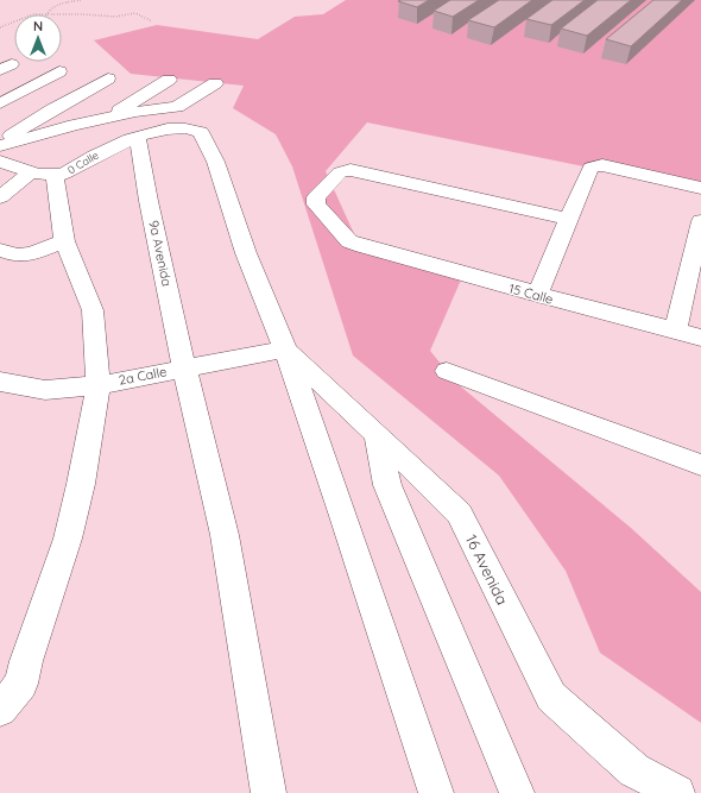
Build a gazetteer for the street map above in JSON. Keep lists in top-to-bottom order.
{
  "streets": {
    "street": [
      "0 Calle",
      "9a Avenida",
      "15 Calle",
      "2a Calle",
      "16 Avenida"
    ]
  },
  "crossings": [
    ["0 Calle", "9a Avenida"],
    ["0 Calle", "2a Calle"],
    ["0 Calle", "16 Avenida"],
    ["9a Avenida", "2a Calle"],
    ["2a Calle", "16 Avenida"]
  ],
  "north": "top"
}
